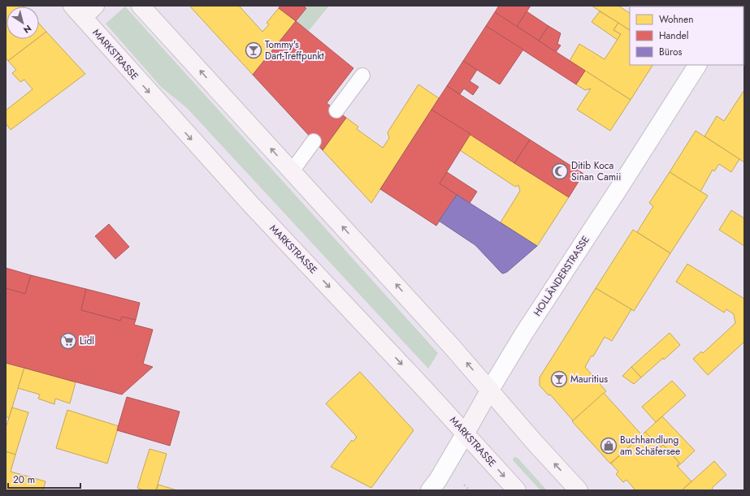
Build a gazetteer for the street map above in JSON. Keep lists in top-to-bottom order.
{
  "streets": {
    "main road": ["MARKSTRASSE", "HOLLÄNDERSTRASSE"]
  },
  "crossings": [
    ["MARKSTRASSE", "HOLLÄNDERSTRASSE"]
  ],
  "places": {
    "bar": ["Tommy's Dart-Treffpunkt", "Mauritius"],
    "mosque": ["Ditib Koca Sinan Camii"],
    "supermarket": ["Lidl"],
    "shop": ["Buchhandlung am Schäfersee"]
  },
  "legend": ["Wohnen", "Handel", "Büros"],
  "scale_bar": "20 m",
  "north": "bottom right"
}
